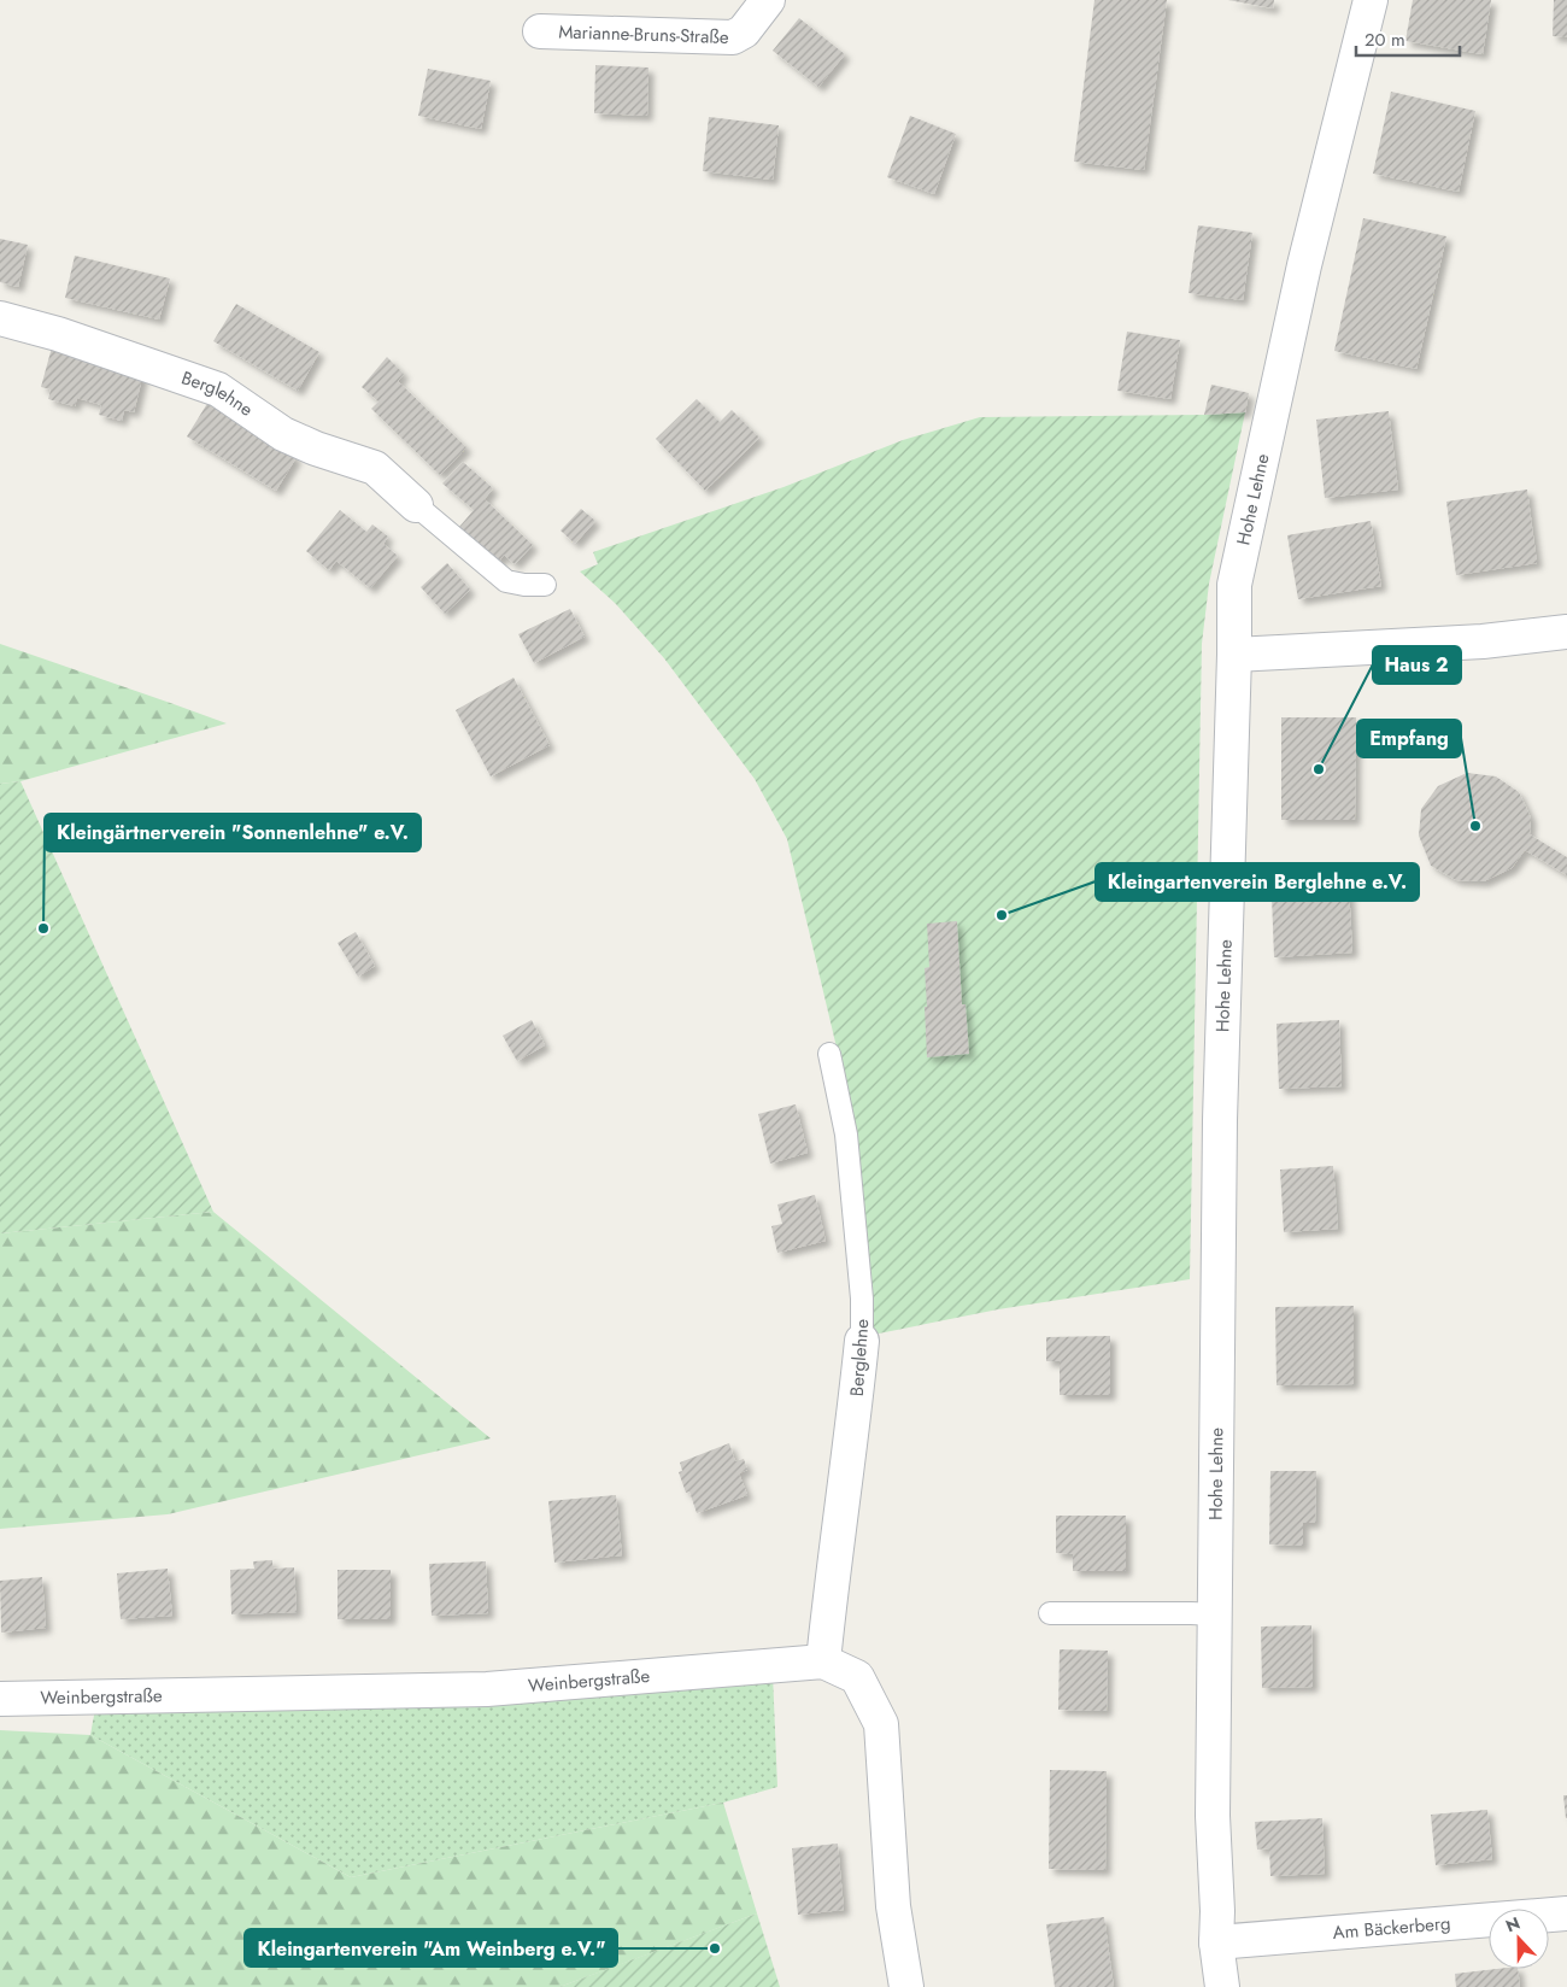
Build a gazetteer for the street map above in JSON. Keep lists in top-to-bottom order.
{
  "streets": {
    "street": [
      "Marianne-Bruns-Straße",
      "Berglehne",
      "Hohe Lehne",
      "Weinbergstraße",
      "Am Bäckerberg"
    ]
  },
  "crossings": [
    ["Berglehne", "Weinbergstraße"],
    ["Hohe Lehne", "Am Bäckerberg"]
  ],
  "places": [
    "Haus 2",
    "Empfang",
    "Kleingartenverein Berglehne e.V.",
    "Kleingärtnerverein \"Sonnenlehne\" e.V.",
    "Kleingartenverein \"Am Weinberg e.V.\""
  ],
  "scale_bar": "20 m",
  "north": "top"
}
